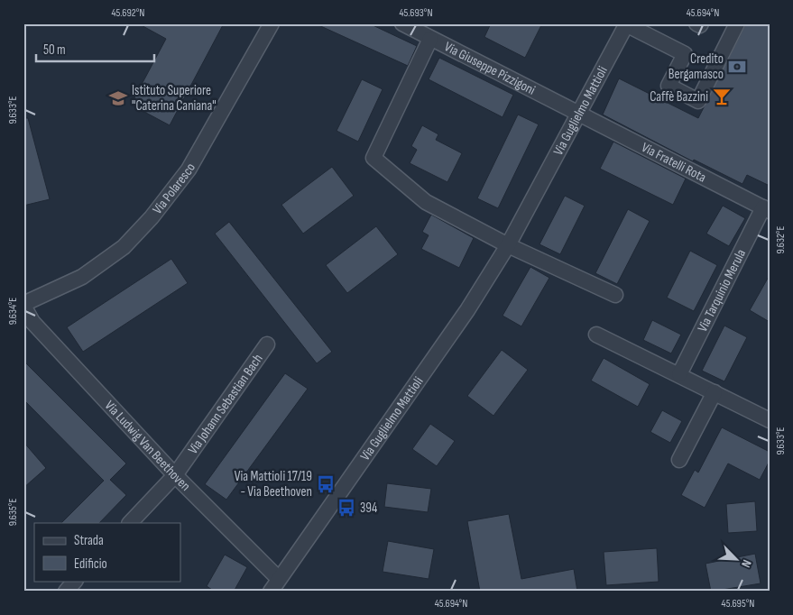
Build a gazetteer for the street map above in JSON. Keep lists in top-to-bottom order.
{
  "streets": {
    "street": [
      "Via Giuseppe Pizzigoni",
      "Via Guglielmo Mattioli",
      "Via Fratelli Rota",
      "Via Polaresco",
      "Via Tarquinio Merula",
      "Via Johann Sebastian Bach",
      "Via Ludwig Van Beethoven"
    ]
  },
  "crossings": [
    ["Via Giuseppe Pizzigoni", "Via Guglielmo Mattioli"],
    ["Via Giuseppe Pizzigoni", "Via Fratelli Rota"],
    ["Via Guglielmo Mattioli", "Via Fratelli Rota"],
    ["Via Guglielmo Mattioli", "Via Ludwig Van Beethoven"],
    ["Via Fratelli Rota", "Via Tarquinio Merula"],
    ["Via Polaresco", "Via Ludwig Van Beethoven"],
    ["Via Johann Sebastian Bach", "Via Ludwig Van Beethoven"]
  ],
  "places": {
    "bank": ["Credito Bergamasco"],
    "bar": ["Caffè Bazzini"],
    "school or university": ["Istituto Superiore \"Caterina Caniana\""],
    "bus stop": ["Via Mattioli 17/19 - Via Beethoven", "394"]
  },
  "legend": ["Strada", "Edificio"],
  "scale_bar": "50 m",
  "north": "bottom right",
  "coordinates": [
    "45.692°N",
    "45.693°N",
    "45.694°N",
    "9.633°E",
    "9.632°E",
    "9.634°E",
    "9.635°E",
    "45.695°N"
  ]
}
